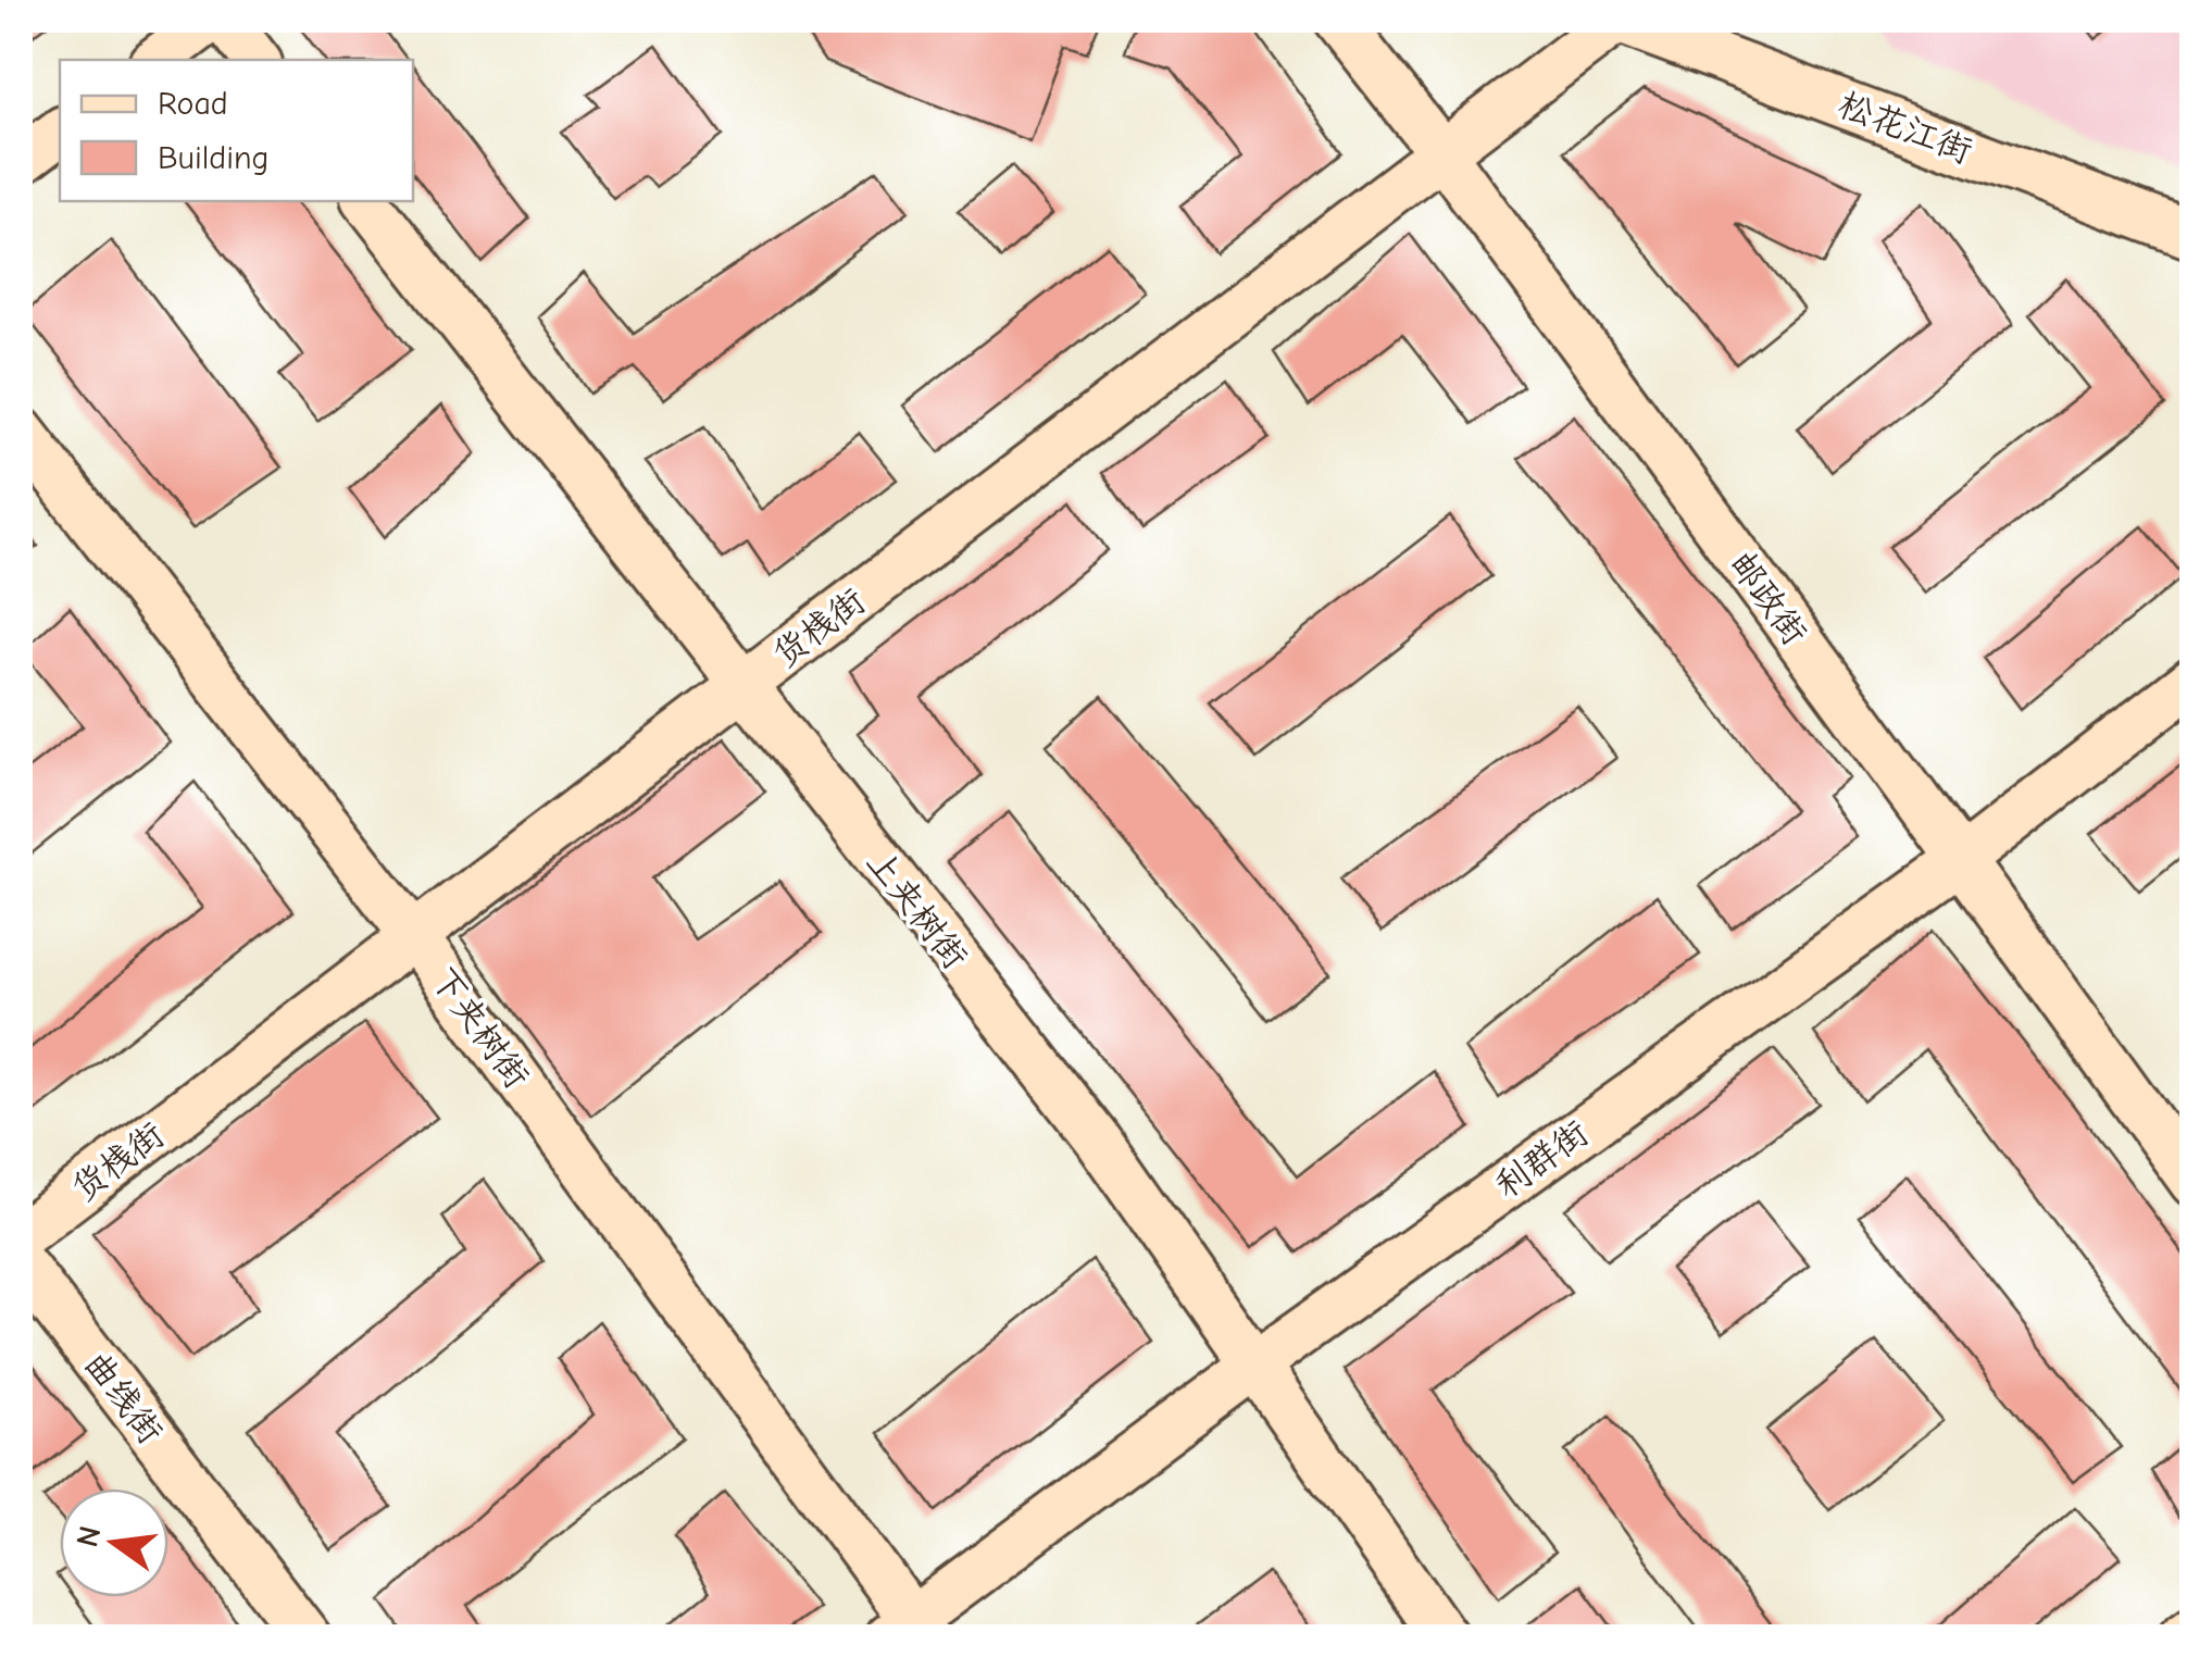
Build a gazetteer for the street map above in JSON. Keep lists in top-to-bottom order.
{
  "streets": {
    "street": [
      "松花江街",
      "邮政街",
      "货栈街",
      "上夹树街",
      "下夹树街",
      "利群街",
      "曲线街"
    ]
  },
  "crossings": [
    ["松花江街", "货栈街"],
    ["邮政街", "货栈街"],
    ["邮政街", "利群街"],
    ["货栈街", "上夹树街"],
    ["货栈街", "下夹树街"],
    ["上夹树街", "利群街"],
    ["下夹树街", "利群街"]
  ],
  "legend": ["Road", "Building"],
  "north": "left"
}
